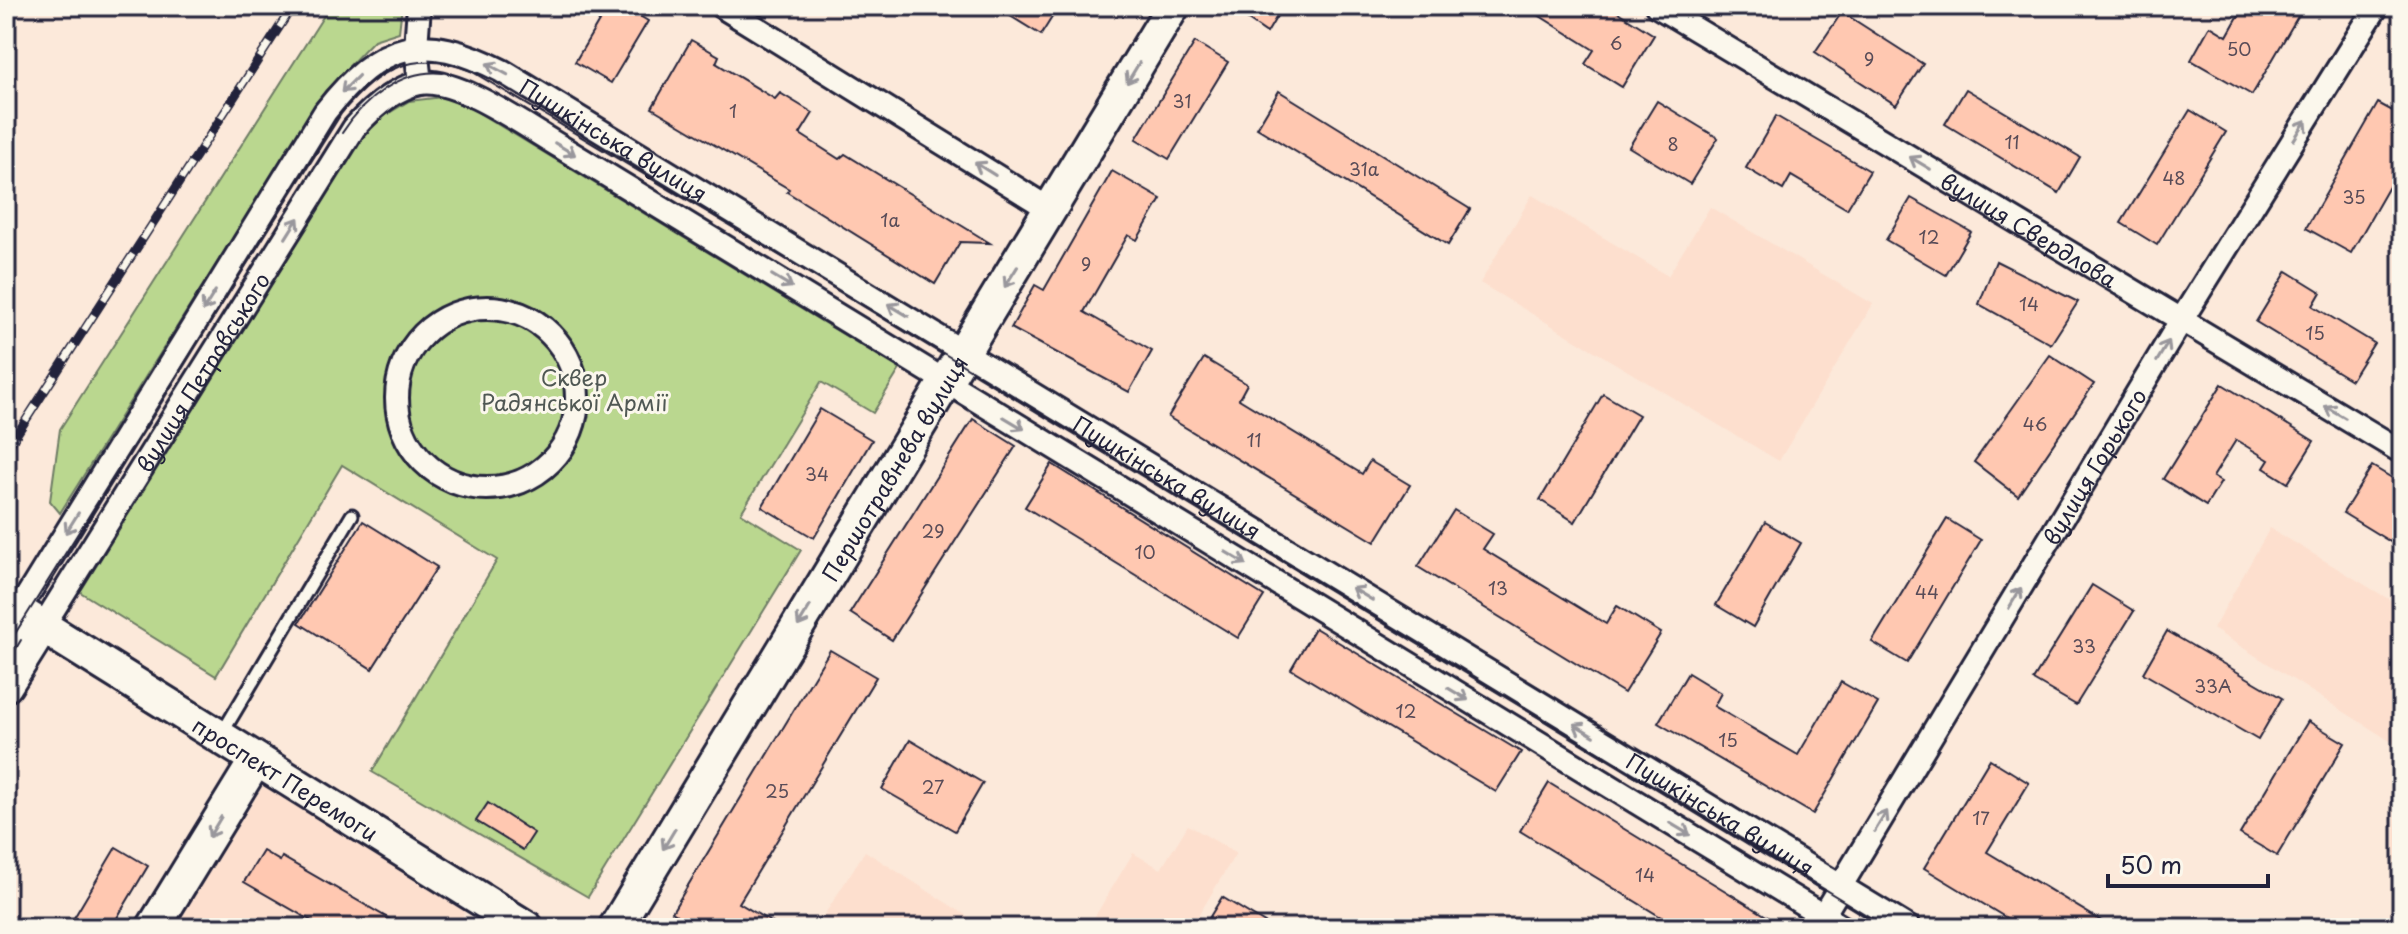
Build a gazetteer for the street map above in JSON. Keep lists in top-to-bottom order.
{
  "streets": {
    "street": [
      "Пушкінська вулиця",
      "вулиця Свердлова",
      "вулиця Петровського",
      "вулиця Горького",
      "Першотравнева вулиця",
      "проспект Перемоги"
    ]
  },
  "crossings": [
    ["Пушкінська вулиця", "вулиця Петровського"],
    ["Пушкінська вулиця", "вулиця Горького"],
    ["Пушкінська вулиця", "Першотравнева вулиця"],
    ["вулиця Свердлова", "вулиця Горького"],
    ["вулиця Петровського", "проспект Перемоги"]
  ],
  "one_way": ["вулиця Свердлова", "вулиця Горького", "Першотравнева вулиця"],
  "parks": ["Сквер Радянської Армії"],
  "house_numbers": [
    "6",
    "50",
    "9",
    "31",
    "1",
    "11",
    "8",
    "31а",
    "48",
    "35",
    "1а",
    "12",
    "9",
    "14",
    "15",
    "46",
    "11",
    "34",
    "29",
    "10",
    "13",
    "44",
    "33",
    "33А",
    "12",
    "15",
    "27",
    "25",
    "17",
    "14"
  ],
  "scale_bar": "50 m"
}
